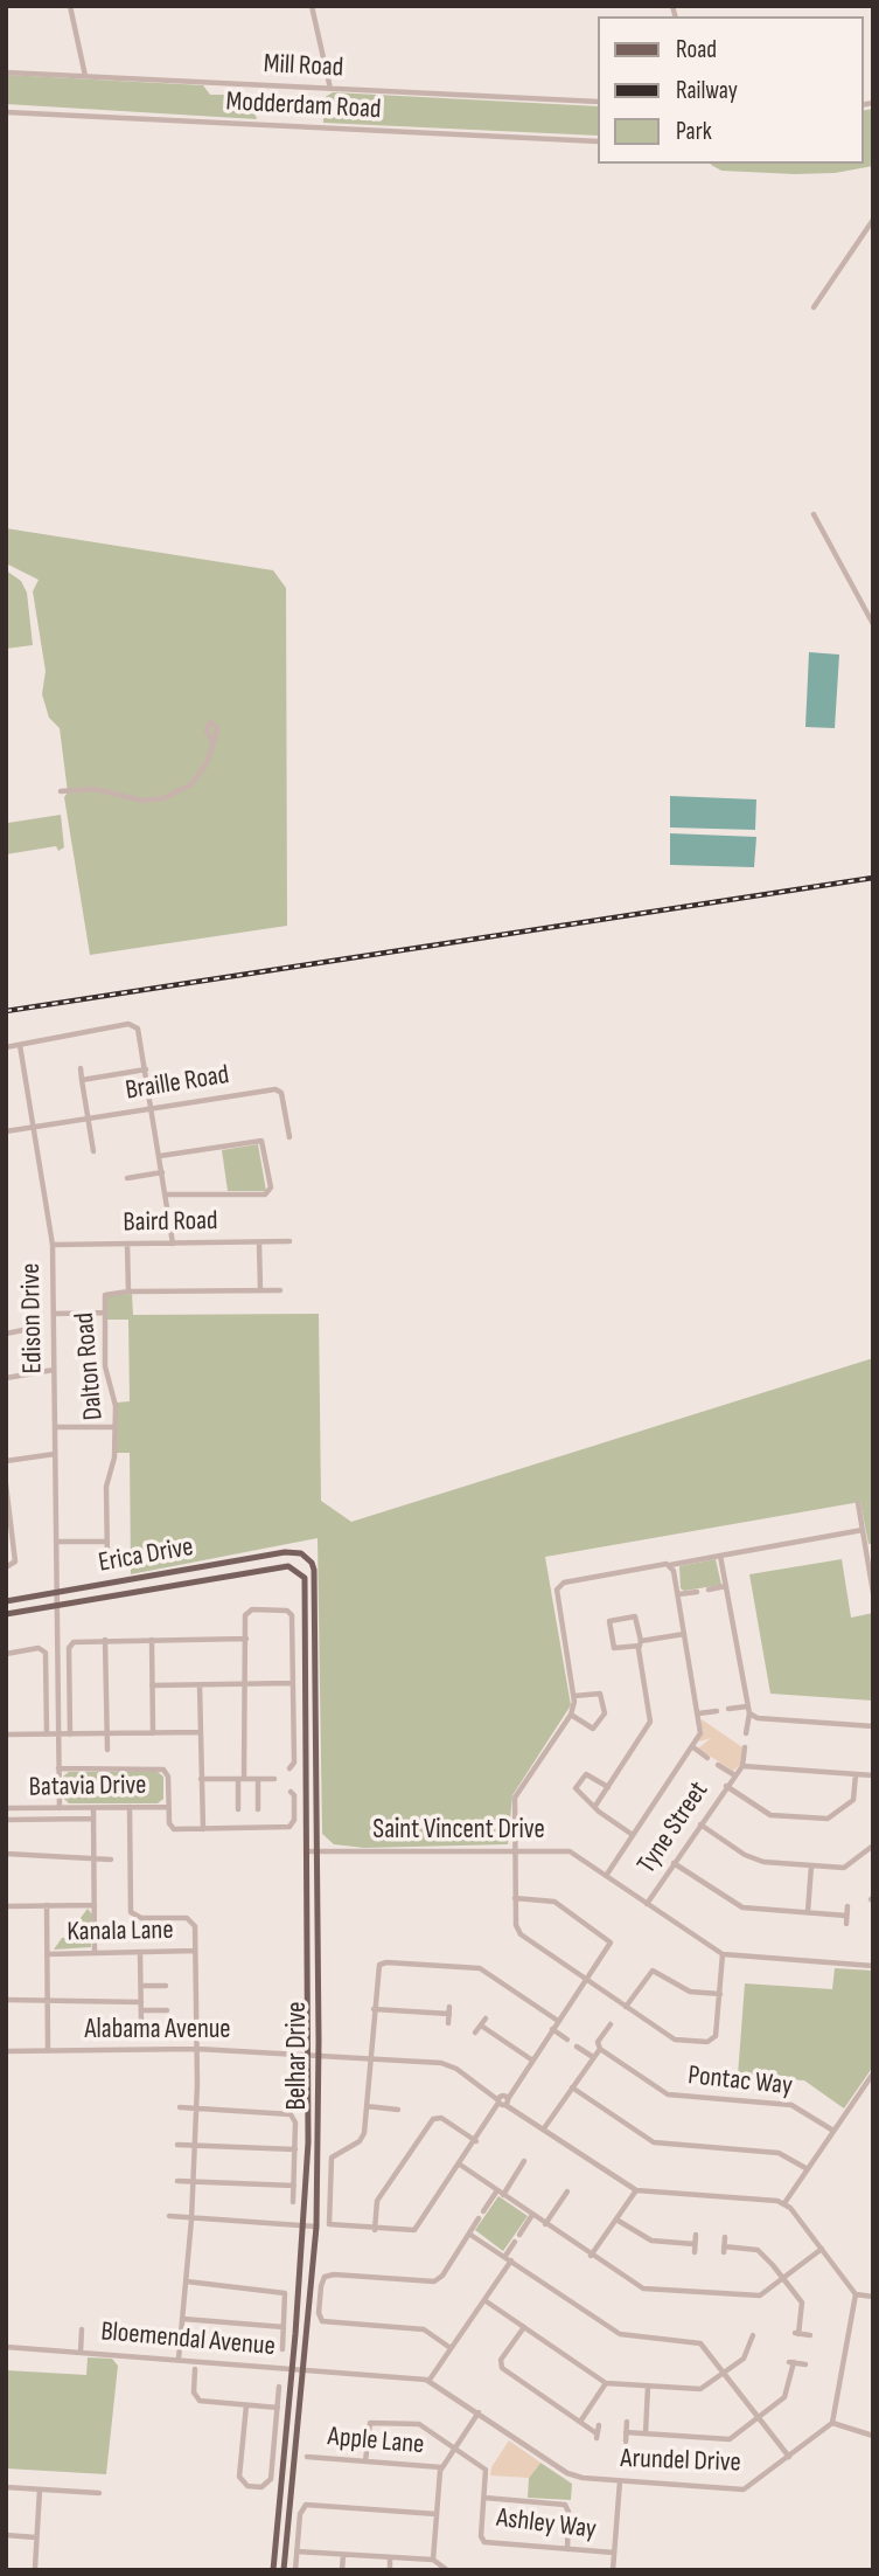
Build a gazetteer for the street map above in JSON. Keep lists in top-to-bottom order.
{
  "streets": {
    "main road": ["Erica Drive", "Belhar Drive"],
    "street": [
      "Mill Road",
      "Modderdam Road",
      "Braille Road",
      "Baird Road",
      "Edison Drive",
      "Dalton Road",
      "Batavia Drive",
      "Tyne Street",
      "Saint Vincent Drive",
      "Kanala Lane",
      "Alabama Avenue",
      "Pontac Way",
      "Bloemendal Avenue",
      "Apple Lane",
      "Arundel Drive",
      "Ashley Way"
    ]
  },
  "crossings": [
    ["Braille Road", "Edison Drive"],
    ["Baird Road", "Edison Drive"],
    ["Edison Drive", "Erica Drive"],
    ["Edison Drive", "Batavia Drive"],
    ["Erica Drive", "Belhar Drive"],
    ["Tyne Street", "Saint Vincent Drive"],
    ["Saint Vincent Drive", "Belhar Drive"],
    ["Alabama Avenue", "Belhar Drive"],
    ["Belhar Drive", "Bloemendal Avenue"],
    ["Belhar Drive", "Arundel Drive"],
    ["Bloemendal Avenue", "Arundel Drive"]
  ],
  "legend": ["Road", "Railway", "Park"]
}
